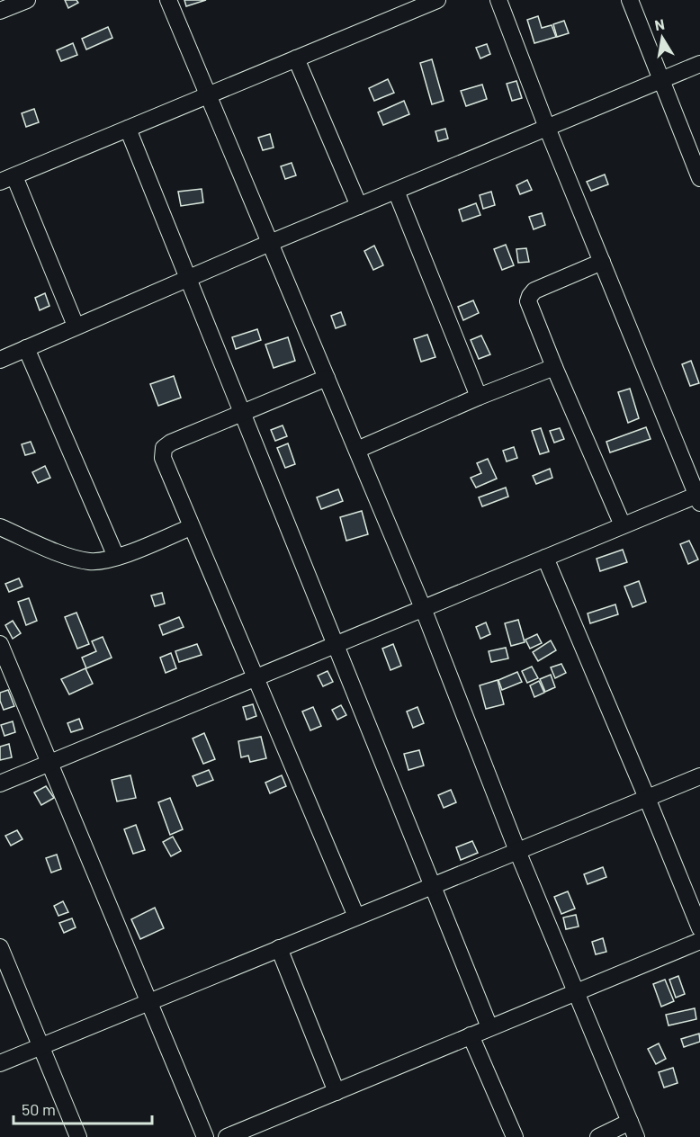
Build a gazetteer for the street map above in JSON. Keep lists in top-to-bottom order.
{
  "scale_bar": "50 m",
  "north": "top"
}
